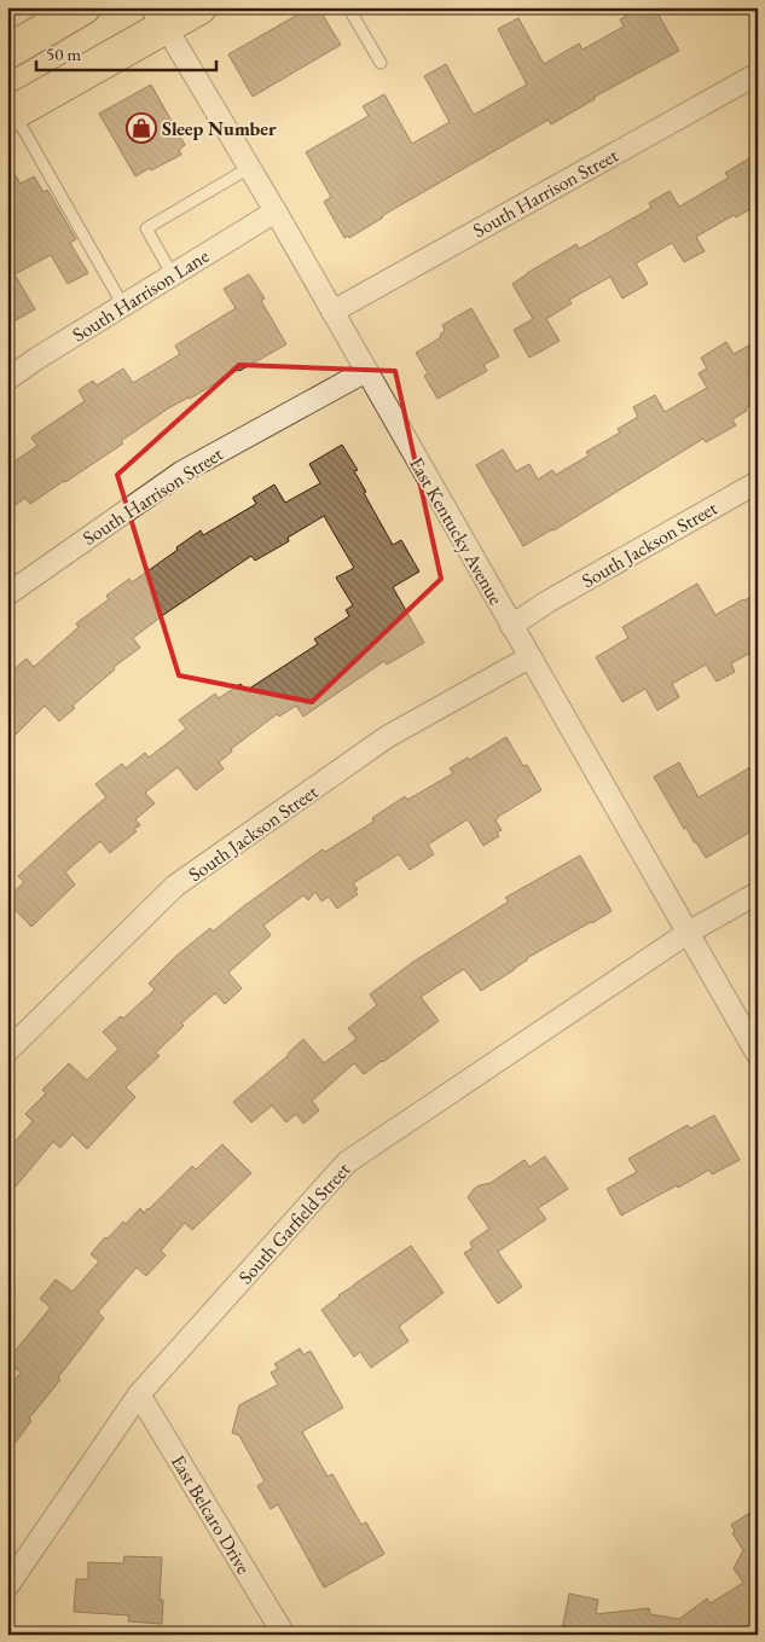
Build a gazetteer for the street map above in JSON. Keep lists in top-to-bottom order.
{
  "streets": {
    "street": [
      "South Harrison Street",
      "South Harrison Lane",
      "East Kentucky Avenue",
      "South Jackson Street",
      "South Garfield Street",
      "East Belcaro Drive"
    ]
  },
  "crossings": [
    ["South Harrison Street", "East Kentucky Avenue"],
    ["South Harrison Lane", "East Kentucky Avenue"],
    ["East Kentucky Avenue", "South Jackson Street"],
    ["East Kentucky Avenue", "South Garfield Street"],
    ["South Garfield Street", "East Belcaro Drive"]
  ],
  "places": {
    "shop": ["Sleep Number"]
  },
  "scale_bar": "50 m"
}
